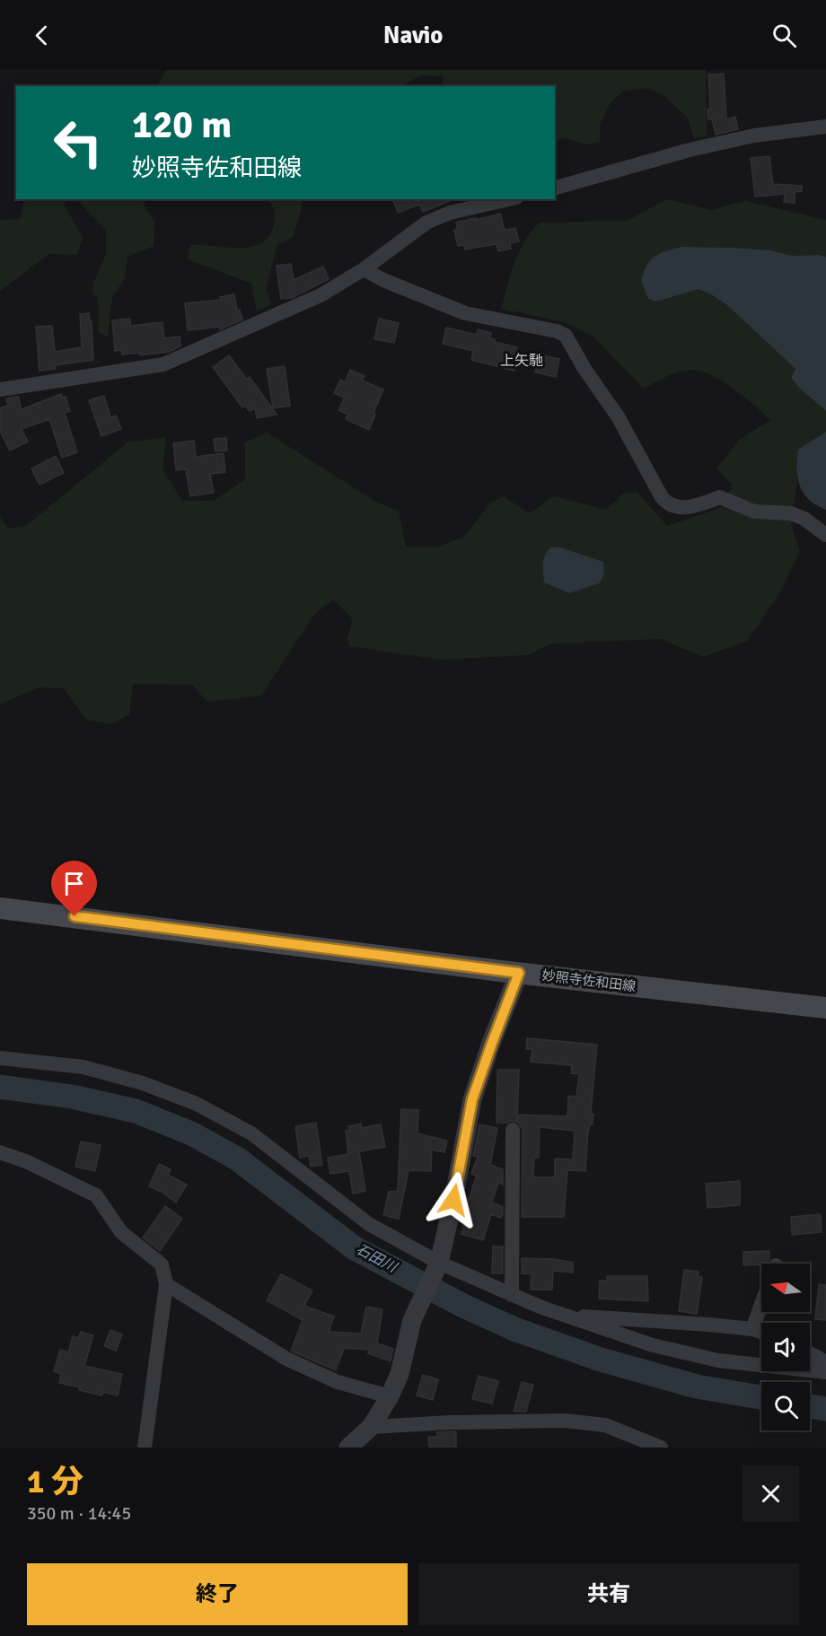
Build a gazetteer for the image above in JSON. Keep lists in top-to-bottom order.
{
  "streets": {
    "main road": ["妙照寺佐和田線"]
  },
  "districts": ["上矢馳"],
  "water": ["石田川"],
  "north": "left",
  "page": {
    "header": "Navio",
    "turn": ["120 m", "妙照寺佐和田線"],
    "heading": ["1 分", "350 m · 14:45"],
    "buttons": ["終了", "共有"]
  }
}
